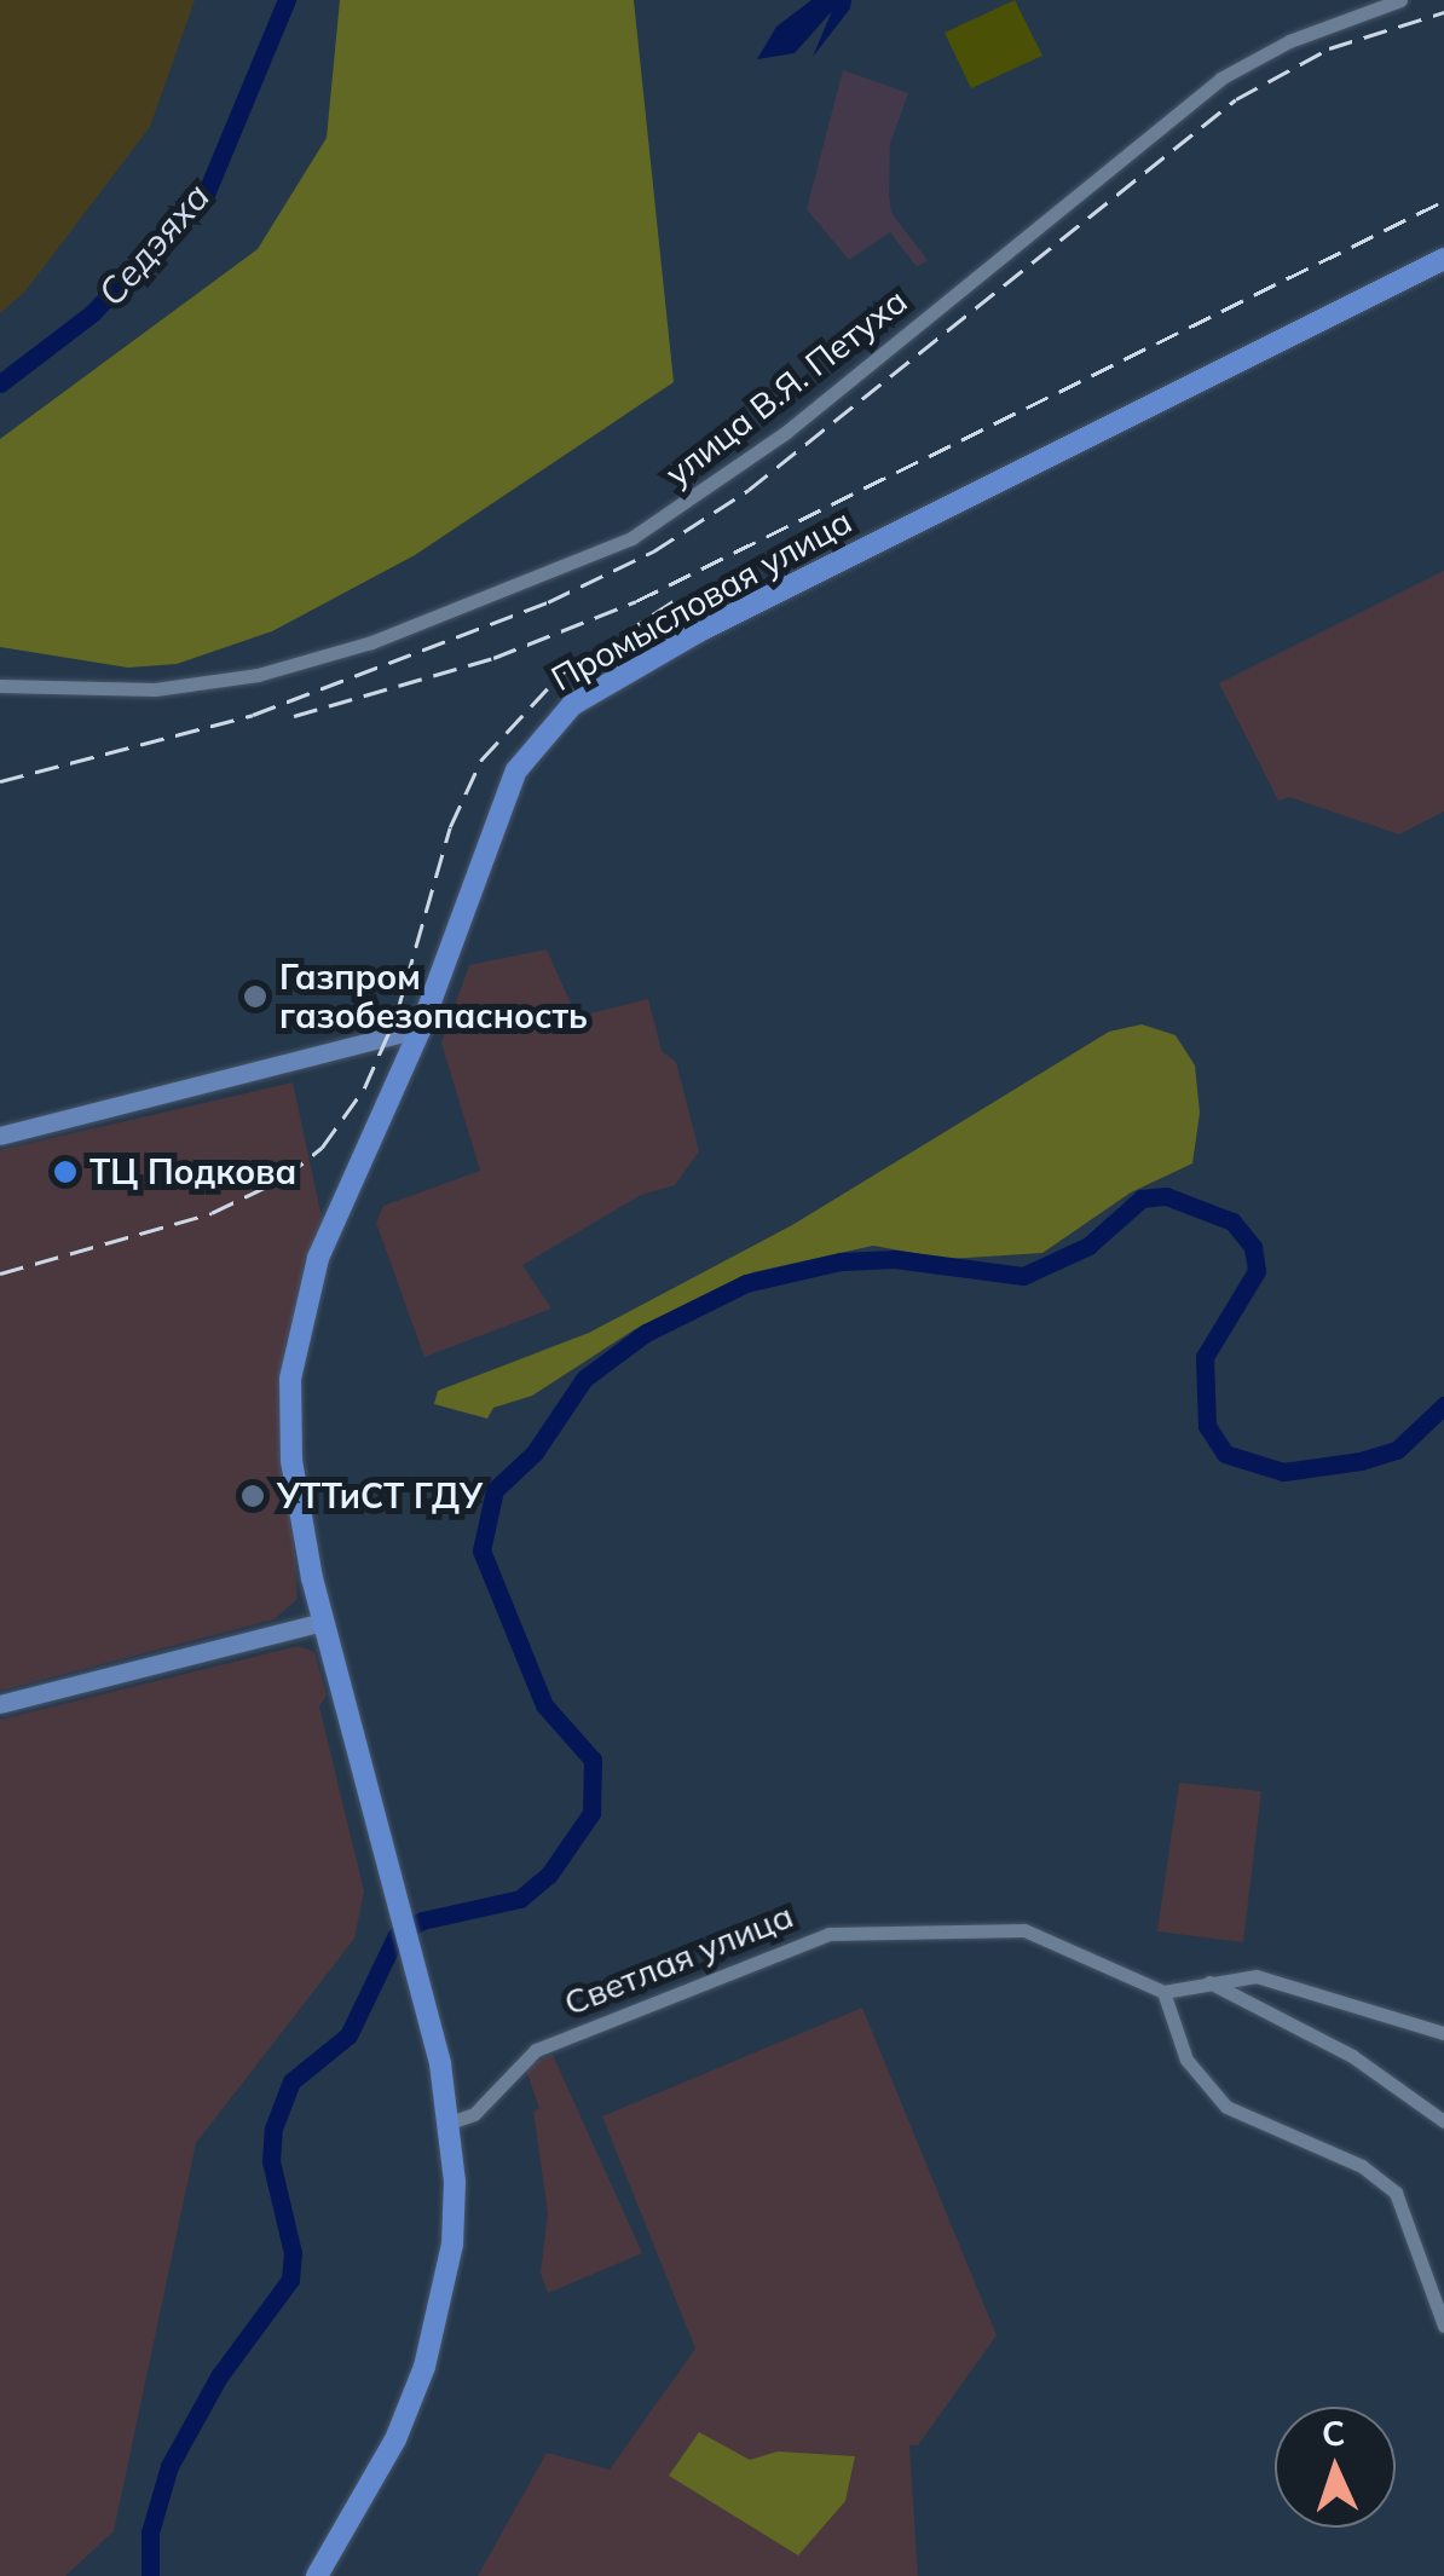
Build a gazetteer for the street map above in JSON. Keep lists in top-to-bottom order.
{
  "streets": {
    "highway": ["Промысловая улица"],
    "street": ["улица В.Я. Петуха", "Светлая улица"]
  },
  "crossings": [
    ["Промысловая улица", "Светлая улица"]
  ],
  "water": ["Седэяха"],
  "places": ["Газпром газобезопасность", "ТЦ Подкова", "УТТиСТ ГДУ"],
  "north": "top"
}
